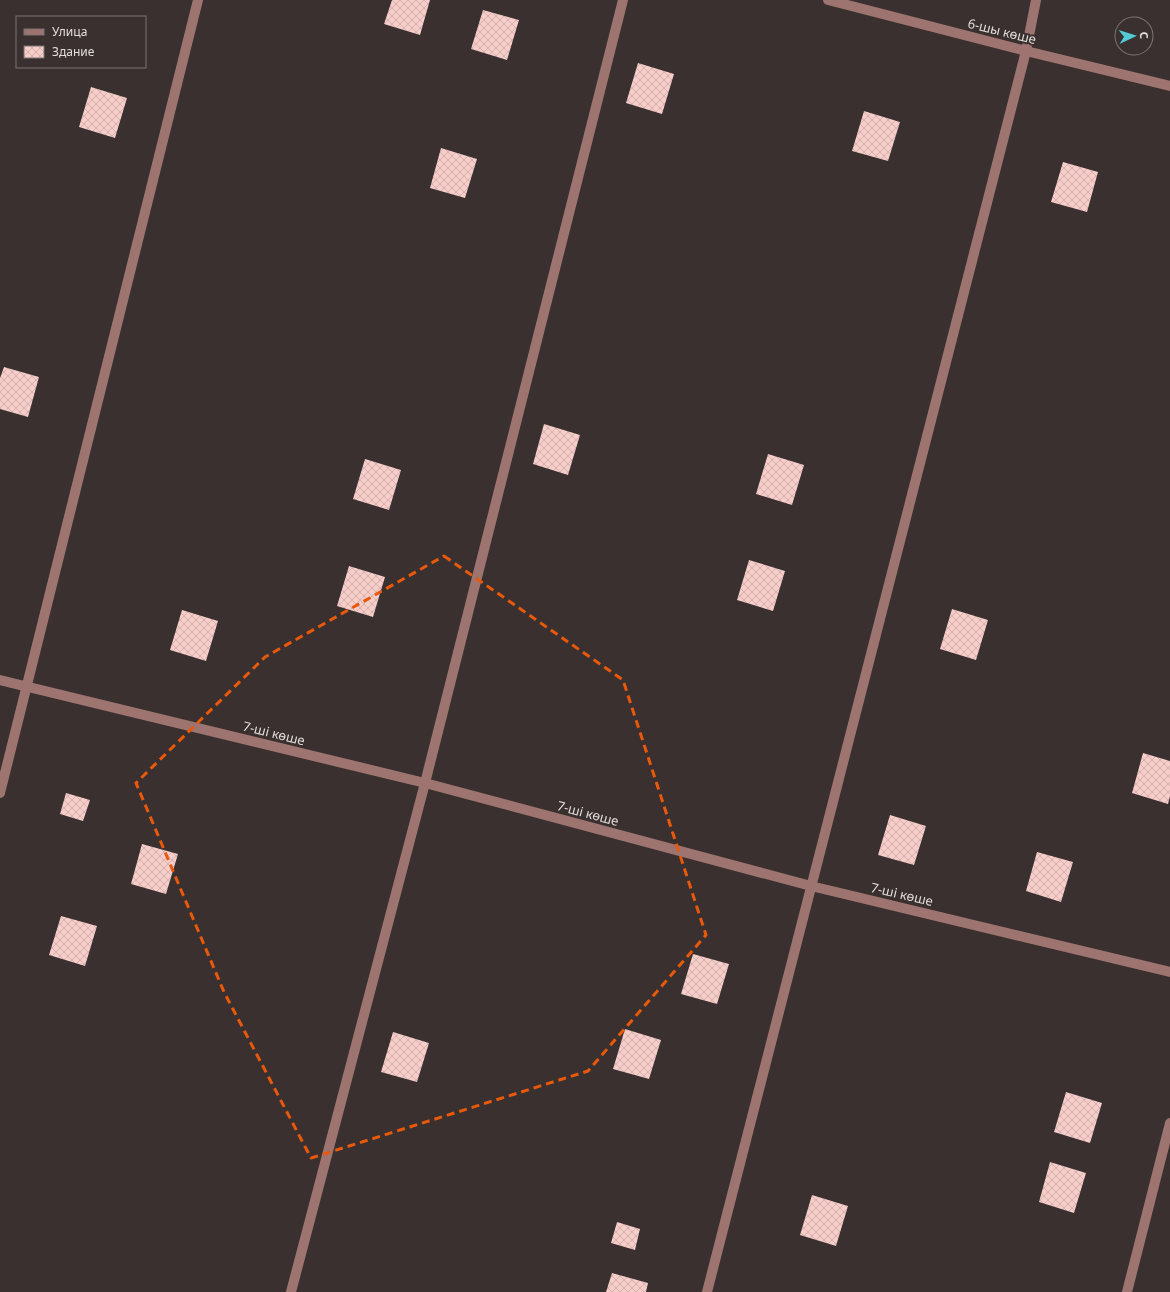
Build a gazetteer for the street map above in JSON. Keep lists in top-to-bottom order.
{
  "streets": {
    "lane": ["6-шы көше", "7-ші көше"]
  },
  "legend": ["Улица", "Здание"],
  "north": "right"
}
